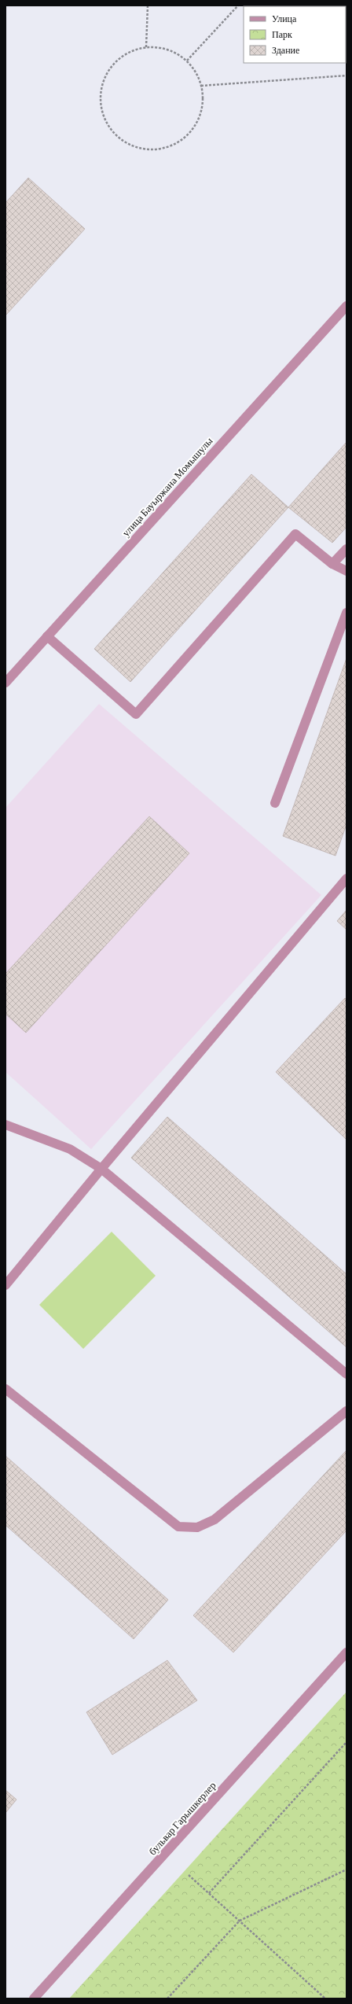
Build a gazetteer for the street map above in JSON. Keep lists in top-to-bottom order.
{
  "streets": {
    "street": ["улица Бауыржана Момышулы", "бульвар Гарышкерлер"]
  },
  "legend": ["Улица", "Парк", "Здание"]
}
